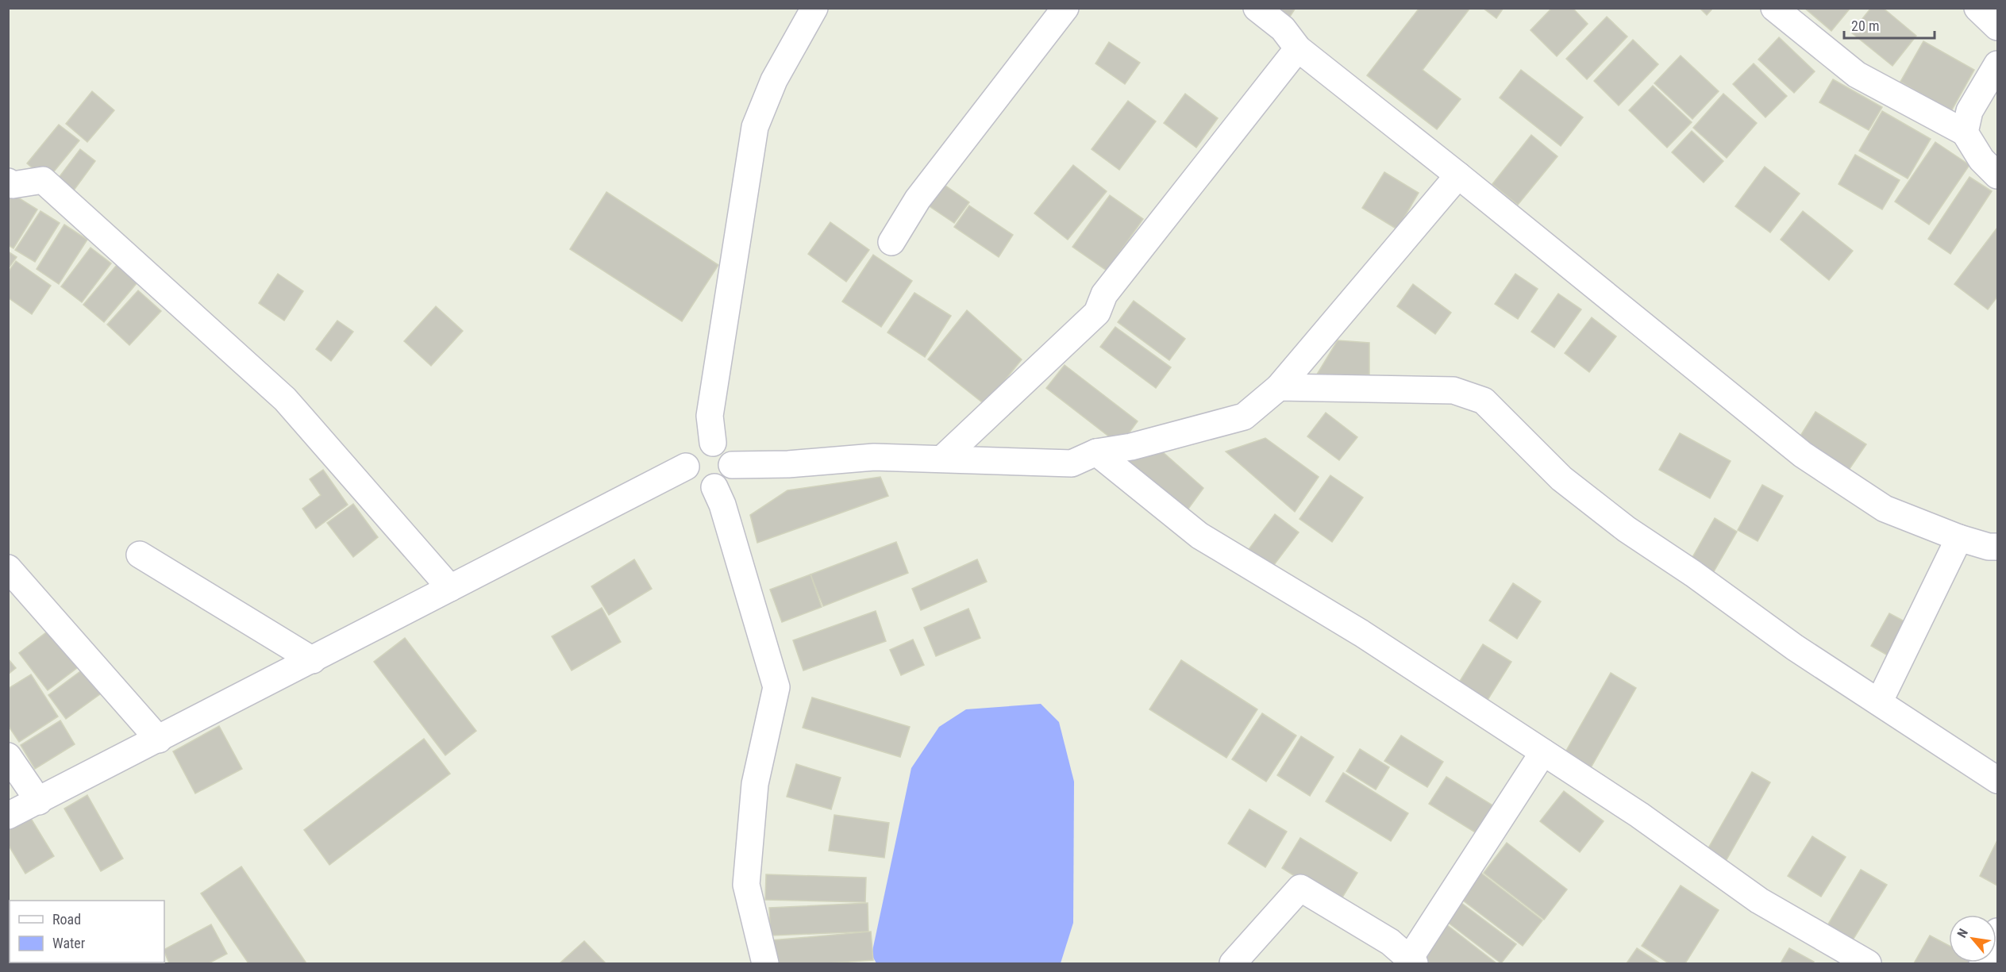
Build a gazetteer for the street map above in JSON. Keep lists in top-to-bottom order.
{
  "legend": ["Road", "Water"],
  "scale_bar": "20 m",
  "north": "top left"
}
